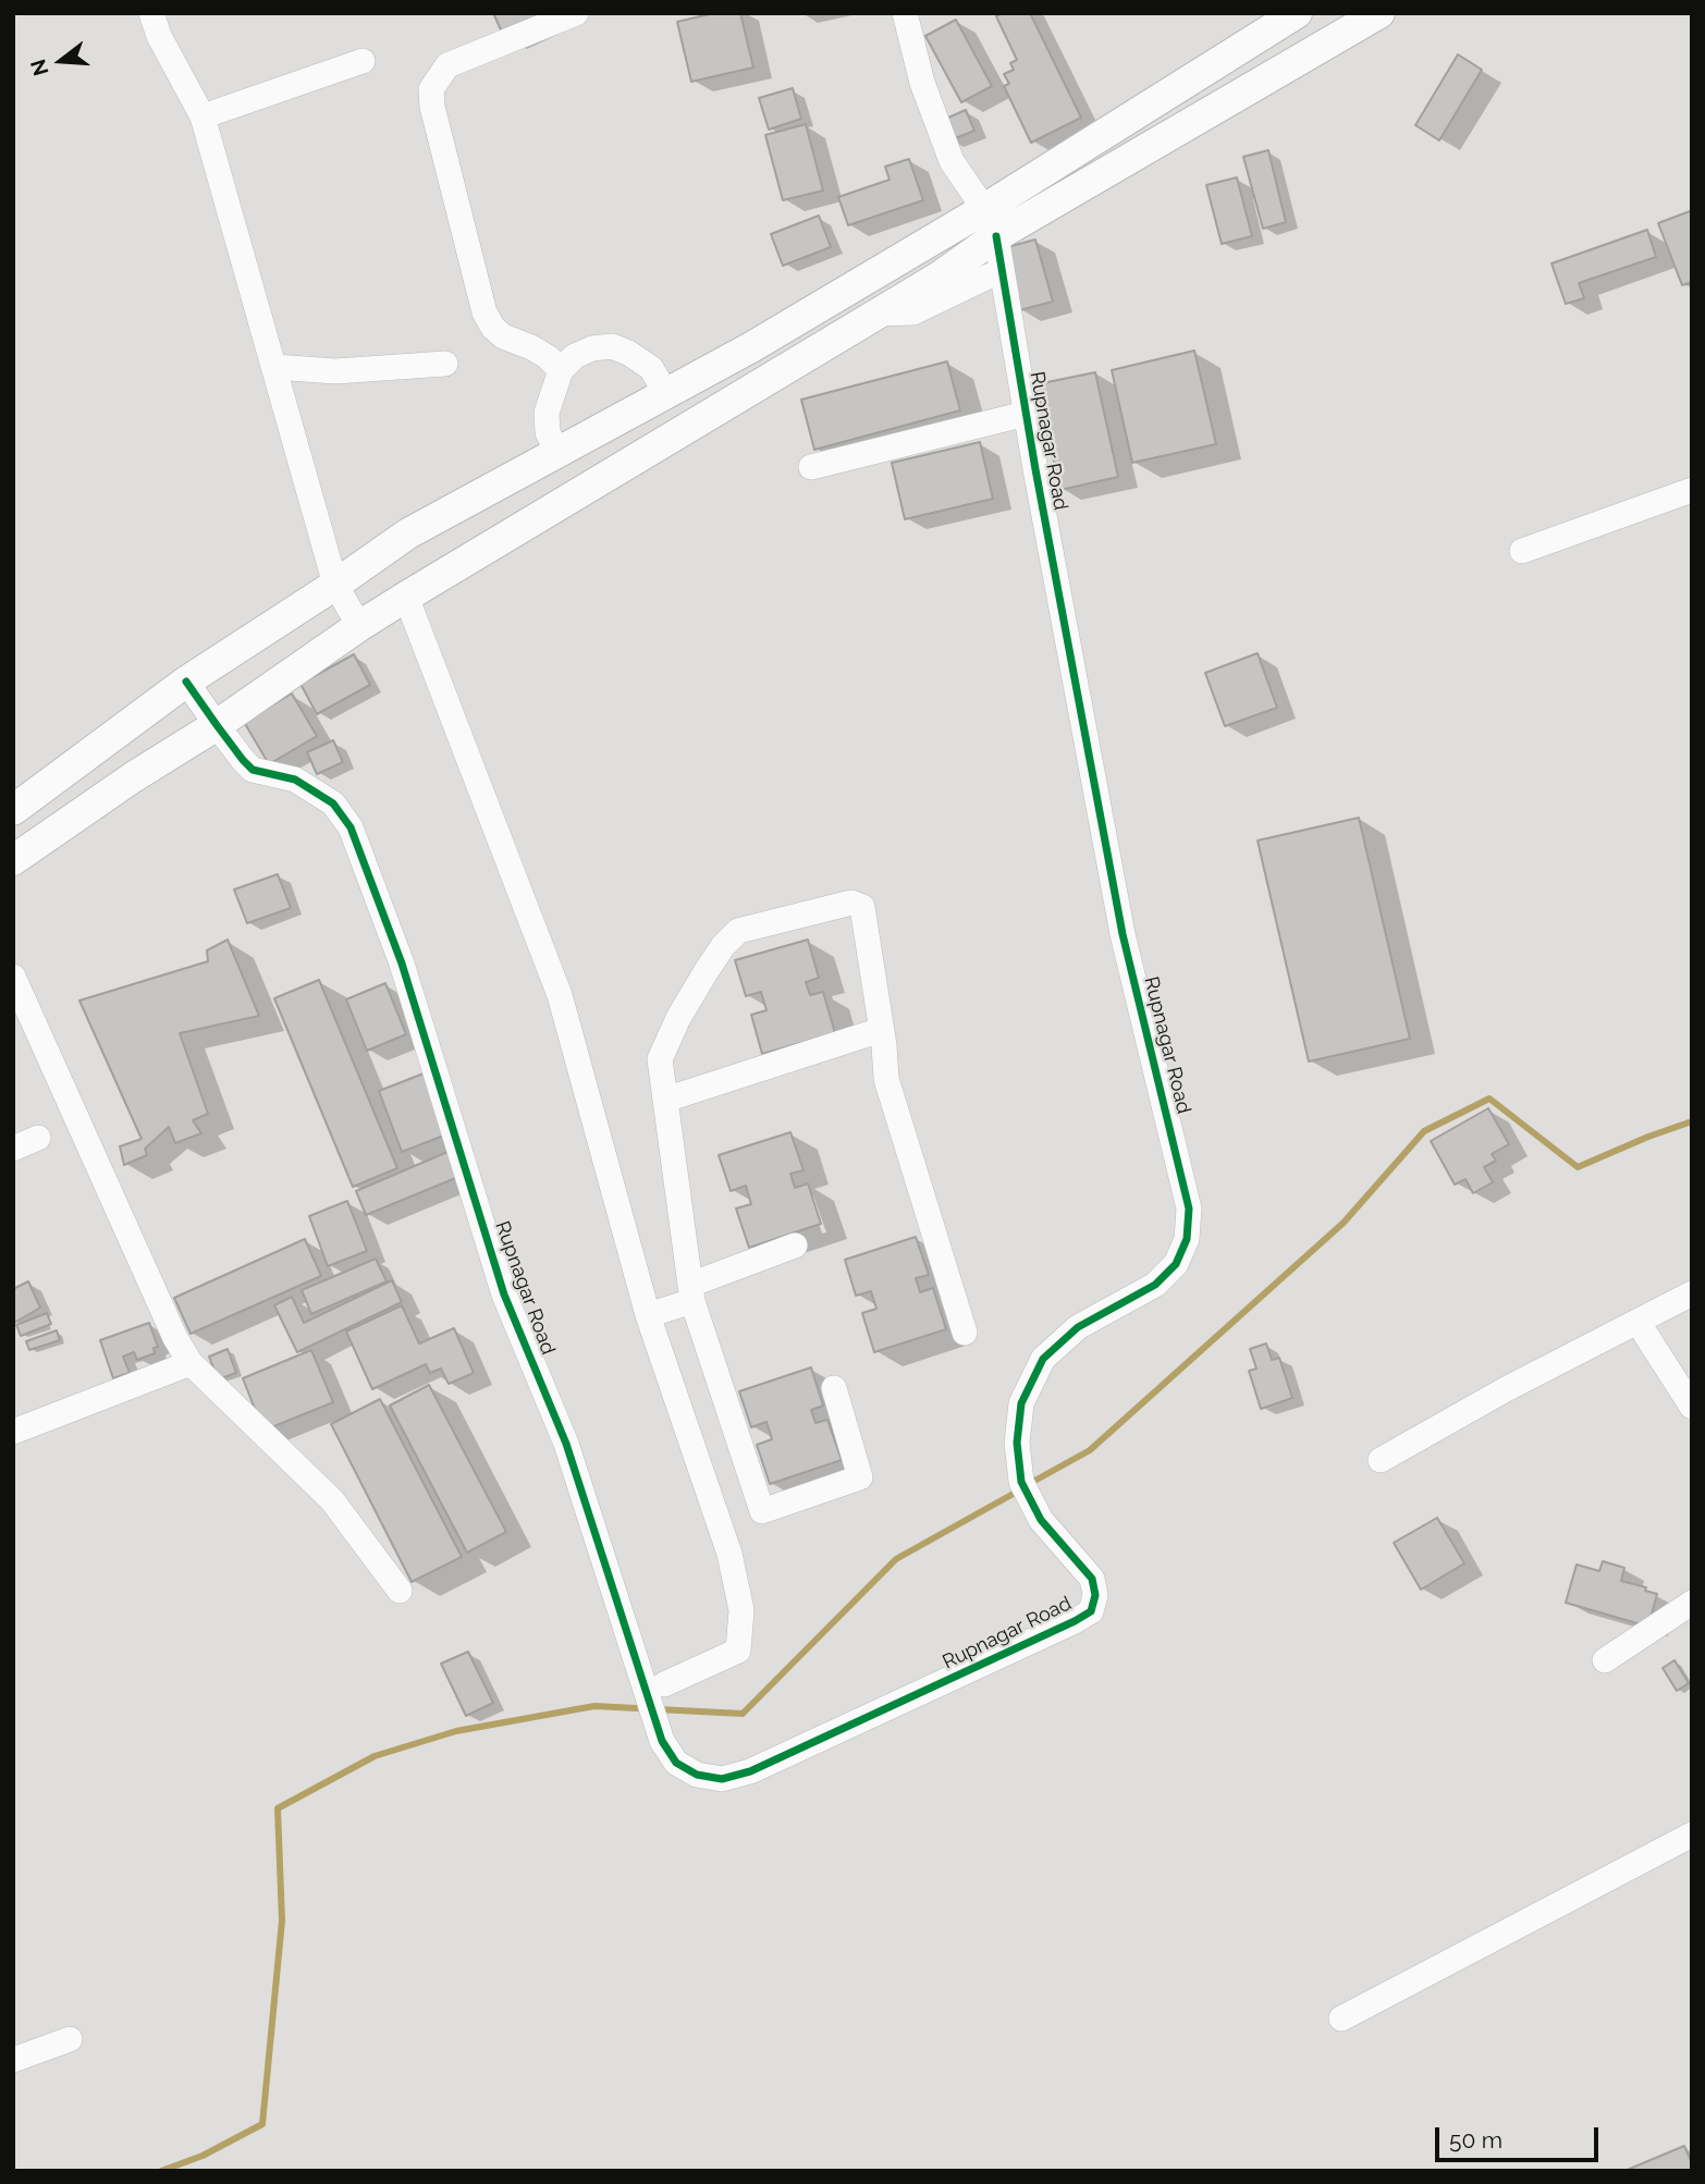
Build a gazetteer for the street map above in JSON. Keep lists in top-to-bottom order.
{
  "streets": {
    "street": ["Rupnagar Road"]
  },
  "scale_bar": "50 m",
  "north": "left"
}
